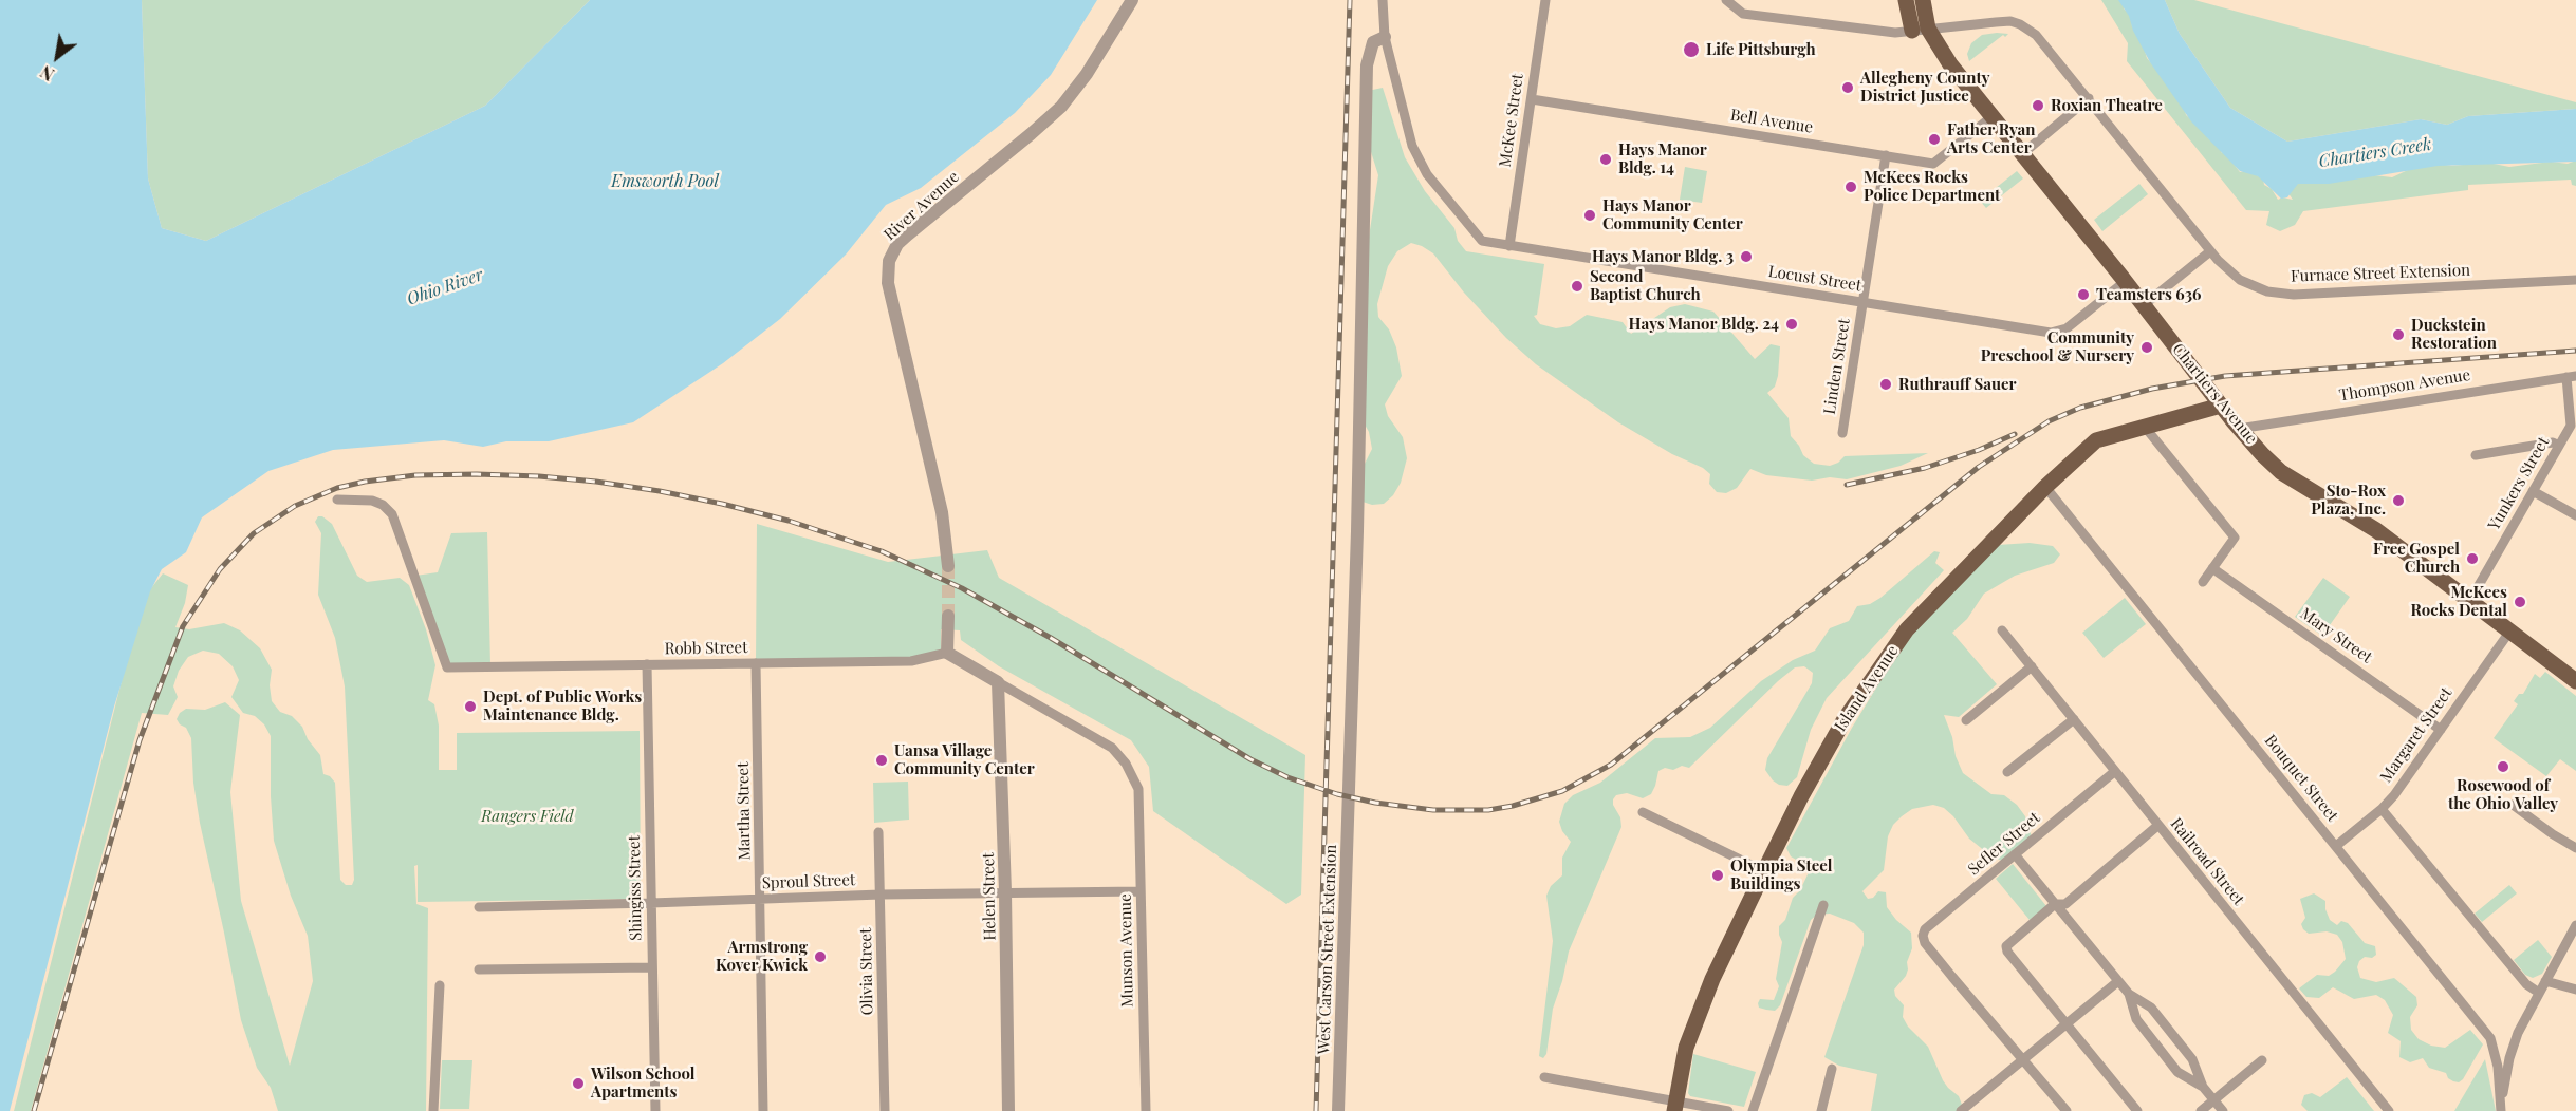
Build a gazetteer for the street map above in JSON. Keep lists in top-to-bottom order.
{
  "streets": {
    "main road": ["Chartiers Avenue", "Island Avenue"],
    "street": [
      "McKee Street",
      "Bell Avenue",
      "River Avenue",
      "Furnace Street Extension",
      "Locust Street",
      "Linden Street",
      "Thompson Avenue",
      "Yunkers Street",
      "Mary Street",
      "Robb Street",
      "Margaret Street",
      "Bouquet Street",
      "Martha Street",
      "Sefler Street",
      "Railroad Street",
      "Sproul Street",
      "Shingiss Street",
      "Helen Street",
      "West Carson Street Extension",
      "Munson Avenue",
      "Olivia Street"
    ]
  },
  "crossings": [
    ["McKee Street", "Bell Avenue"],
    ["McKee Street", "Locust Street"],
    ["Bell Avenue", "Linden Street"],
    ["Bell Avenue", "Chartiers Avenue"],
    ["Furnace Street Extension", "Chartiers Avenue"],
    ["Locust Street", "Linden Street"],
    ["Locust Street", "Chartiers Avenue"],
    ["Locust Street", "West Carson Street Extension"],
    ["Thompson Avenue", "Chartiers Avenue"],
    ["Thompson Avenue", "Yunkers Street"],
    ["Chartiers Avenue", "Yunkers Street"],
    ["Chartiers Avenue", "Island Avenue"],
    ["Chartiers Avenue", "Margaret Street"],
    ["Mary Street", "Margaret Street"],
    ["Robb Street", "Martha Street"],
    ["Robb Street", "Shingiss Street"],
    ["Island Avenue", "Bouquet Street"],
    ["Margaret Street", "Bouquet Street"],
    ["Martha Street", "Sproul Street"],
    ["Sefler Street", "Railroad Street"],
    ["Sproul Street", "Shingiss Street"],
    ["Sproul Street", "Helen Street"],
    ["Sproul Street", "Munson Avenue"],
    ["Sproul Street", "Olivia Street"],
    ["Helen Street", "Munson Avenue"]
  ],
  "water": ["Chartiers Creek", "Emsworth Pool", "Ohio River"],
  "parks": ["Rangers Field"],
  "places": [
    "Life Pittsburgh",
    "Allegheny County District Justice",
    "Roxian Theatre",
    "Father Ryan Arts Center",
    "Hays Manor Bldg. 14",
    "McKees Rocks Police Department",
    "Hays Manor Community Center",
    "Hays Manor Bldg. 3",
    "Second Baptist Church",
    "Teamsters 636",
    "Hays Manor Bldg. 24",
    "Duckstein Restoration",
    "Community Preschool & Nursery",
    "Ruthrauff Sauer",
    "Sto-Rox Plaza, Inc.",
    "Free Gospel Church",
    "McKees Rocks Dental",
    "Dept. of Public Works Maintenance Bldg.",
    "Uansa Village Community Center",
    "Rosewood of the Ohio Valley",
    "Olympia Steel Buildings",
    "Armstrong Kover Kwick",
    "Wilson School Apartments"
  ],
  "north": "bottom left"
}
